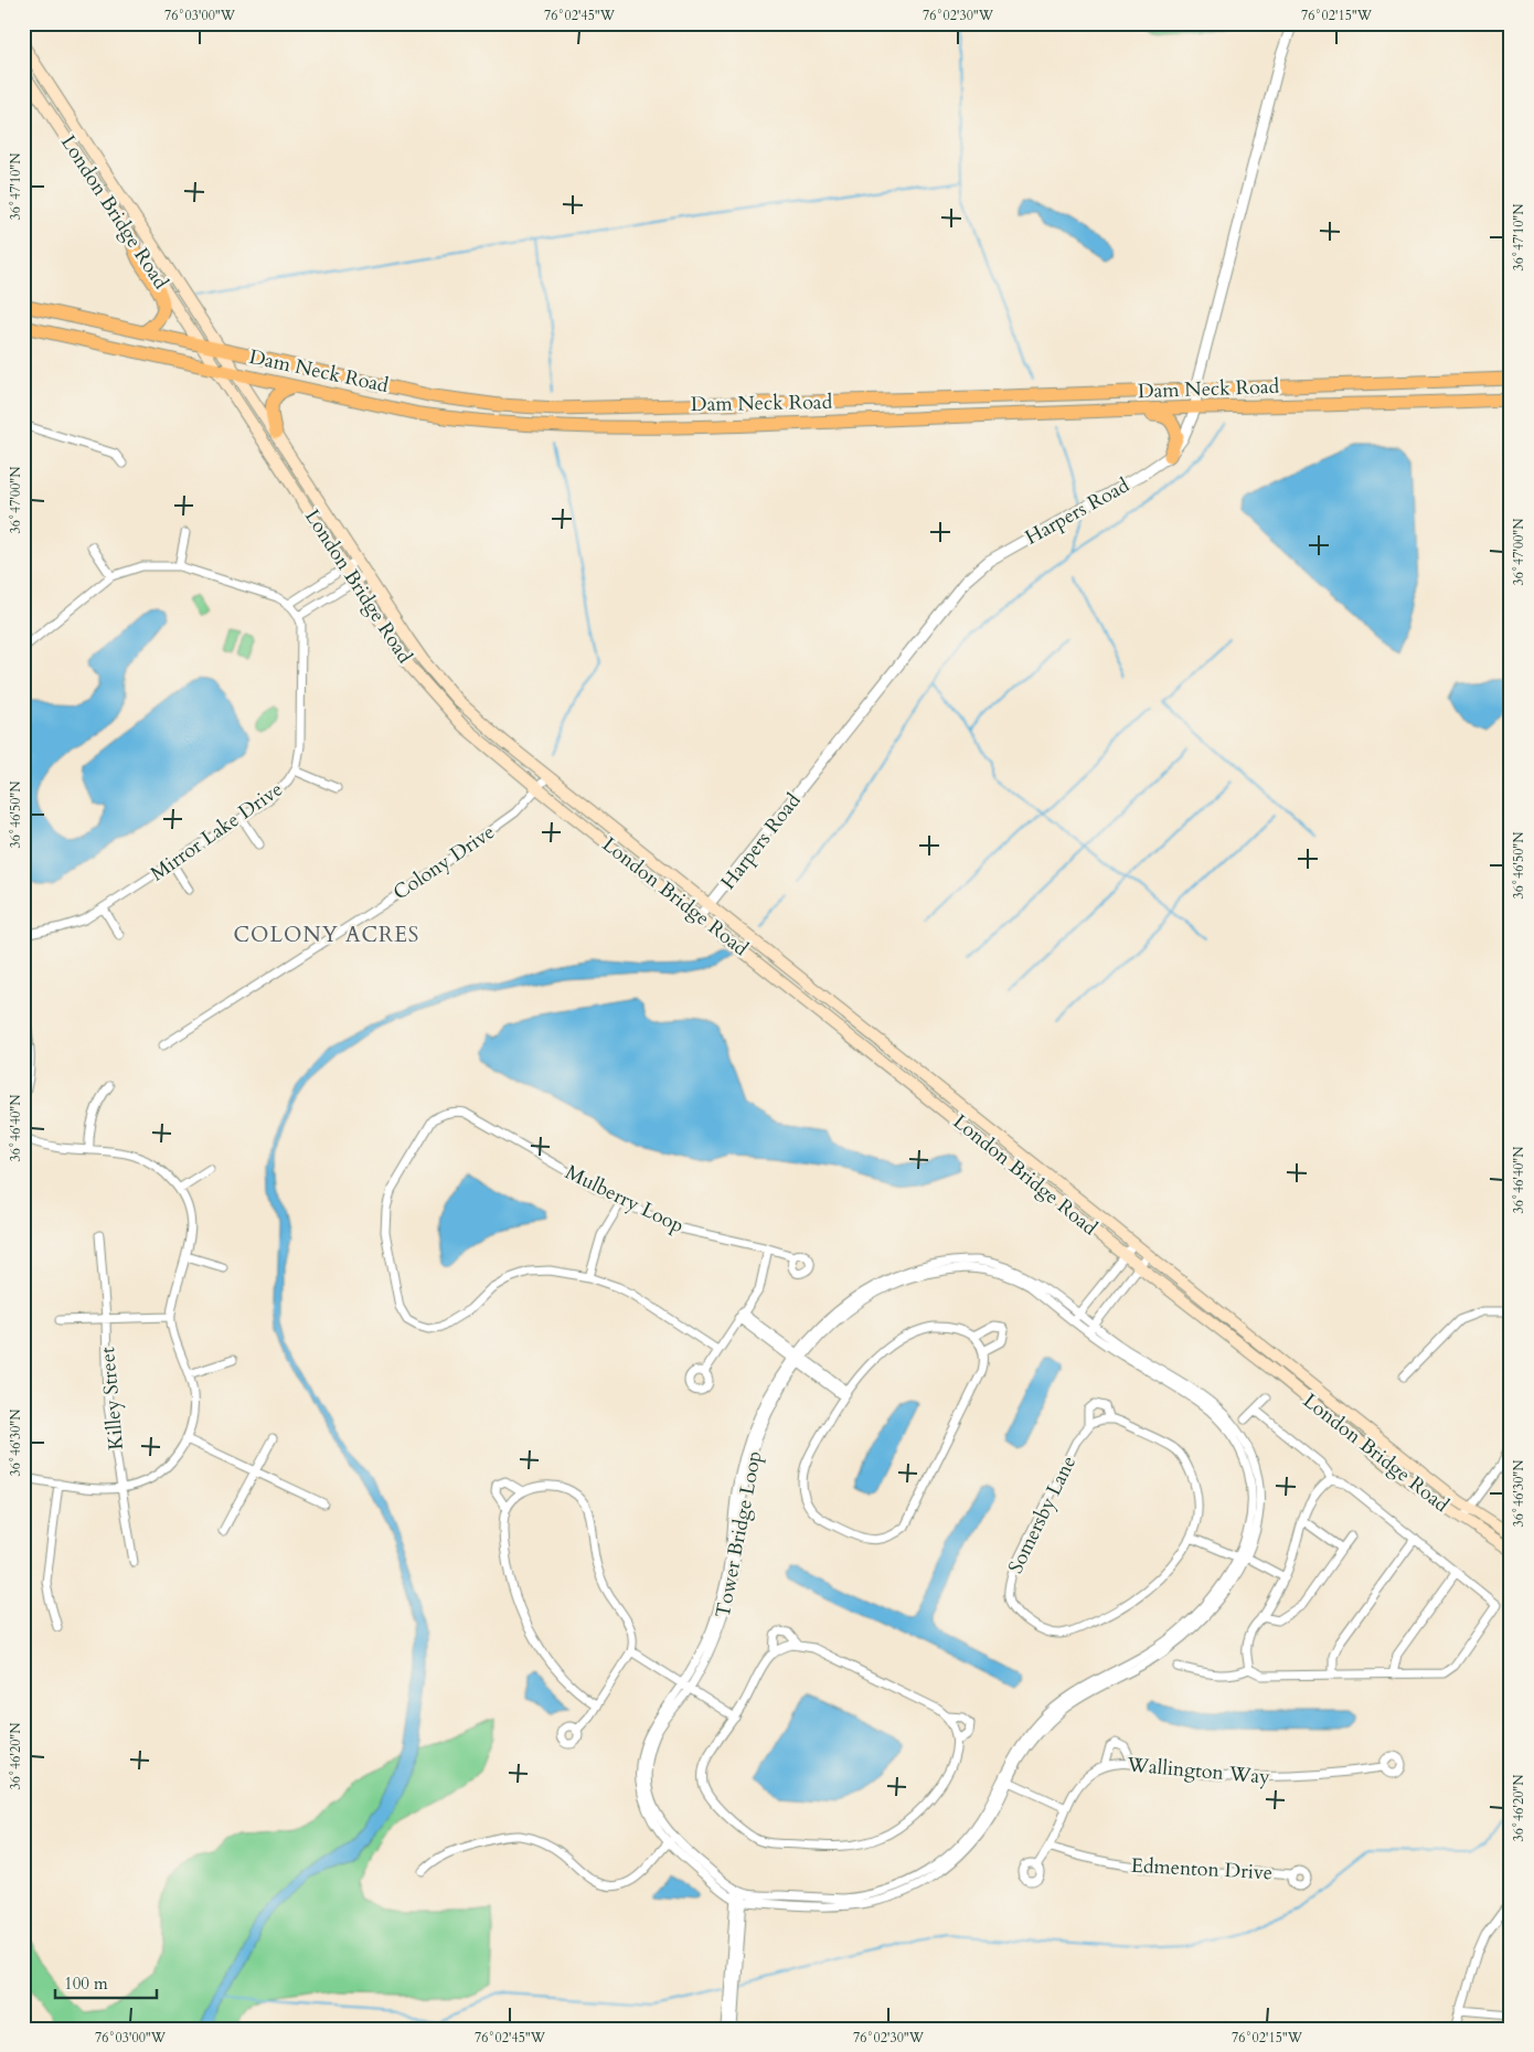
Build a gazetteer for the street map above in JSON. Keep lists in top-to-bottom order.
{
  "streets": {
    "main road": ["London Bridge Road", "Dam Neck Road"],
    "street": [
      "Harpers Road",
      "Mirror Lake Drive",
      "Colony Drive",
      "Mulberry Loop",
      "Killey Street",
      "Somersby Lane",
      "Tower Bridge Loop",
      "Wallington Way",
      "Edmenton Drive"
    ]
  },
  "crossings": [
    ["London Bridge Road", "Dam Neck Road"],
    ["London Bridge Road", "Harpers Road"],
    ["London Bridge Road", "Colony Drive"],
    ["Dam Neck Road", "Harpers Road"],
    ["Wallington Way", "Edmenton Drive"]
  ],
  "districts": ["COLONY ACRES"],
  "scale_bar": "100 m",
  "coordinates": [
    "76°03'00\"W",
    "76°02'45\"W",
    "76°02'30\"W",
    "76°02'15\"W",
    "36°47'10\"N",
    "36°47'00\"N",
    "36°46'50\"N",
    "36°46'40\"N",
    "36°46'30\"N",
    "36°46'20\"N"
  ]
}
